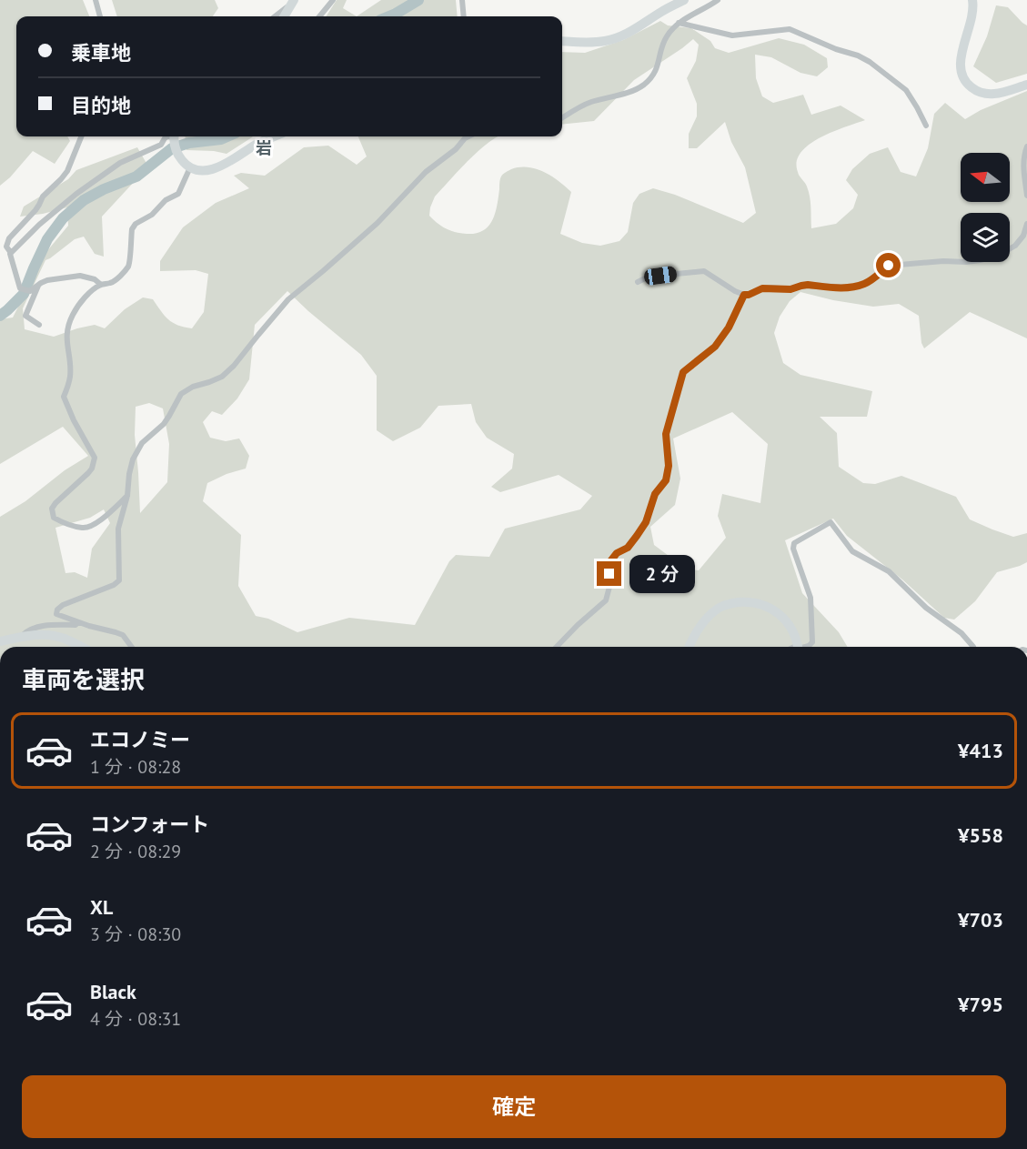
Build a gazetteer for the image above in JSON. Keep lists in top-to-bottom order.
{
  "districts": ["岩"],
  "north": "left",
  "page": {
    "banner": ["乗車地", "目的地"],
    "bubble": "2 分",
    "heading": "車両を選択",
    "list": [
      {
        "name": "エコノミー",
        "note": "1 分 · 08:28",
        "value": "¥413"
      },
      {
        "name": "コンフォート",
        "note": "2 分 · 08:29",
        "value": "¥558"
      },
      {
        "name": "XL",
        "note": "3 分 · 08:30",
        "value": "¥703"
      },
      {
        "name": "Black",
        "note": "4 分 · 08:31",
        "value": "¥795"
      }
    ],
    "buttons": "確定"
  }
}
